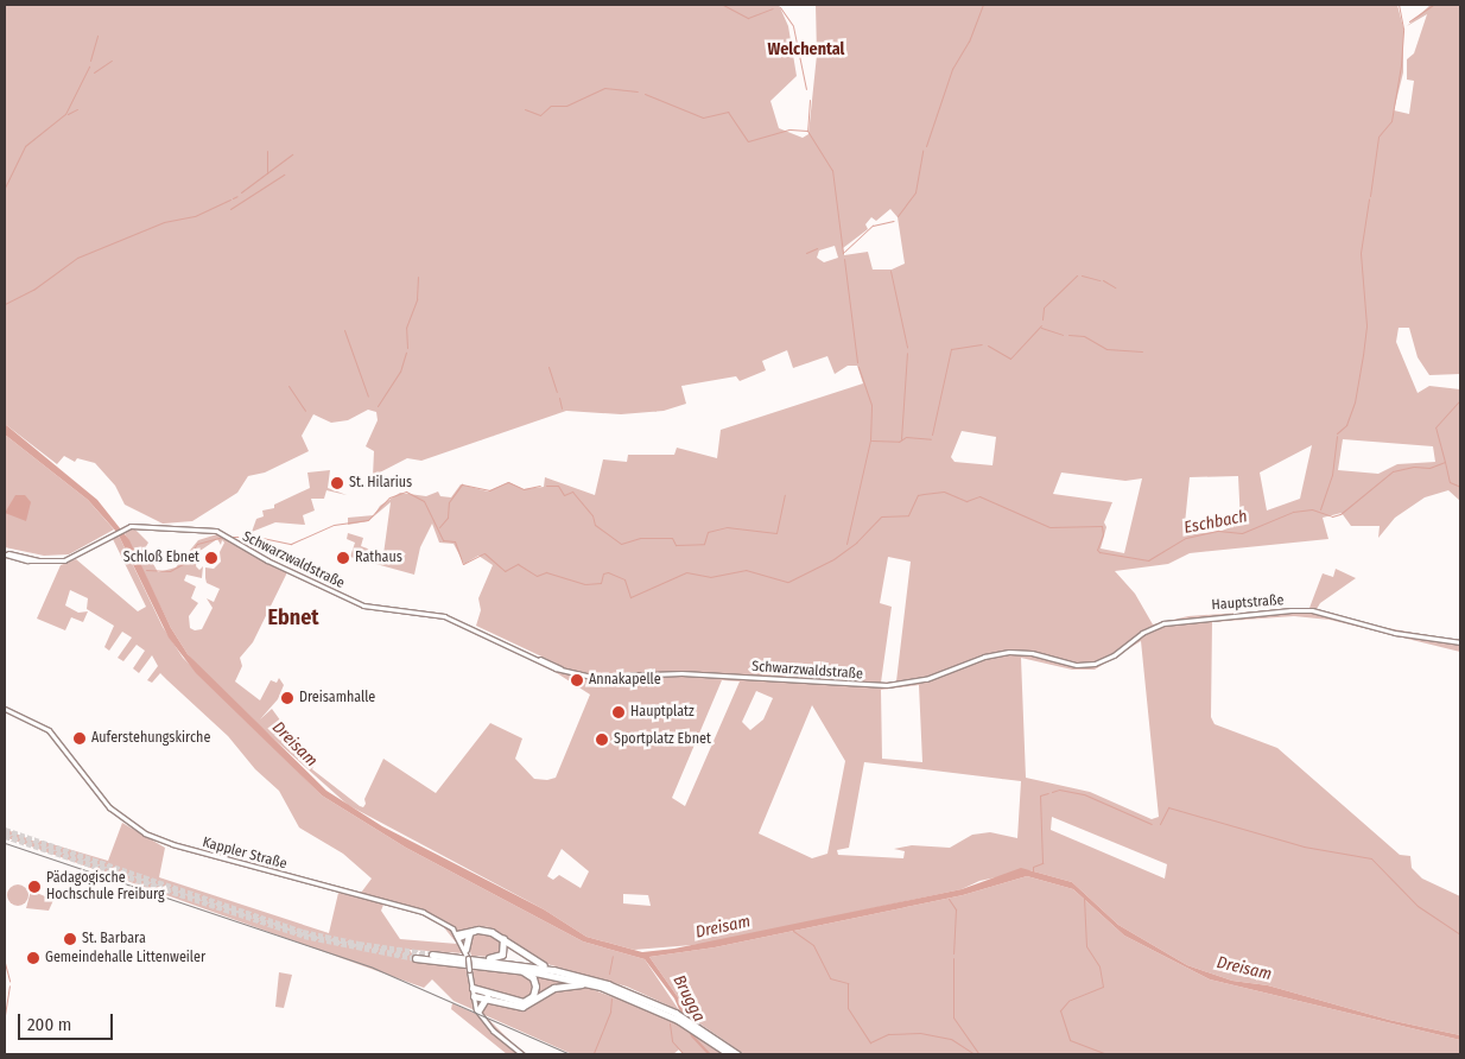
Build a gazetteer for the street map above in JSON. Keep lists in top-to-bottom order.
{
  "streets": {
    "main road": ["Schwarzwaldstraße", "Hauptstraße", "Kappler Straße"]
  },
  "crossings": [
    ["Schwarzwaldstraße", "Hauptstraße"]
  ],
  "districts": ["Welchental", "Ebnet"],
  "water": ["Eschbach", "Dreisam", "Brugga"],
  "places": [
    "St. Hilarius",
    "Schloß Ebnet",
    "Rathaus",
    "Annakapelle",
    "Dreisamhalle",
    "Hauptplatz",
    "Auferstehungskirche",
    "Sportplatz Ebnet",
    "Pädagogische Hochschule Freiburg",
    "St. Barbara",
    "Gemeindehalle Littenweiler"
  ],
  "scale_bar": "200 m"
}
